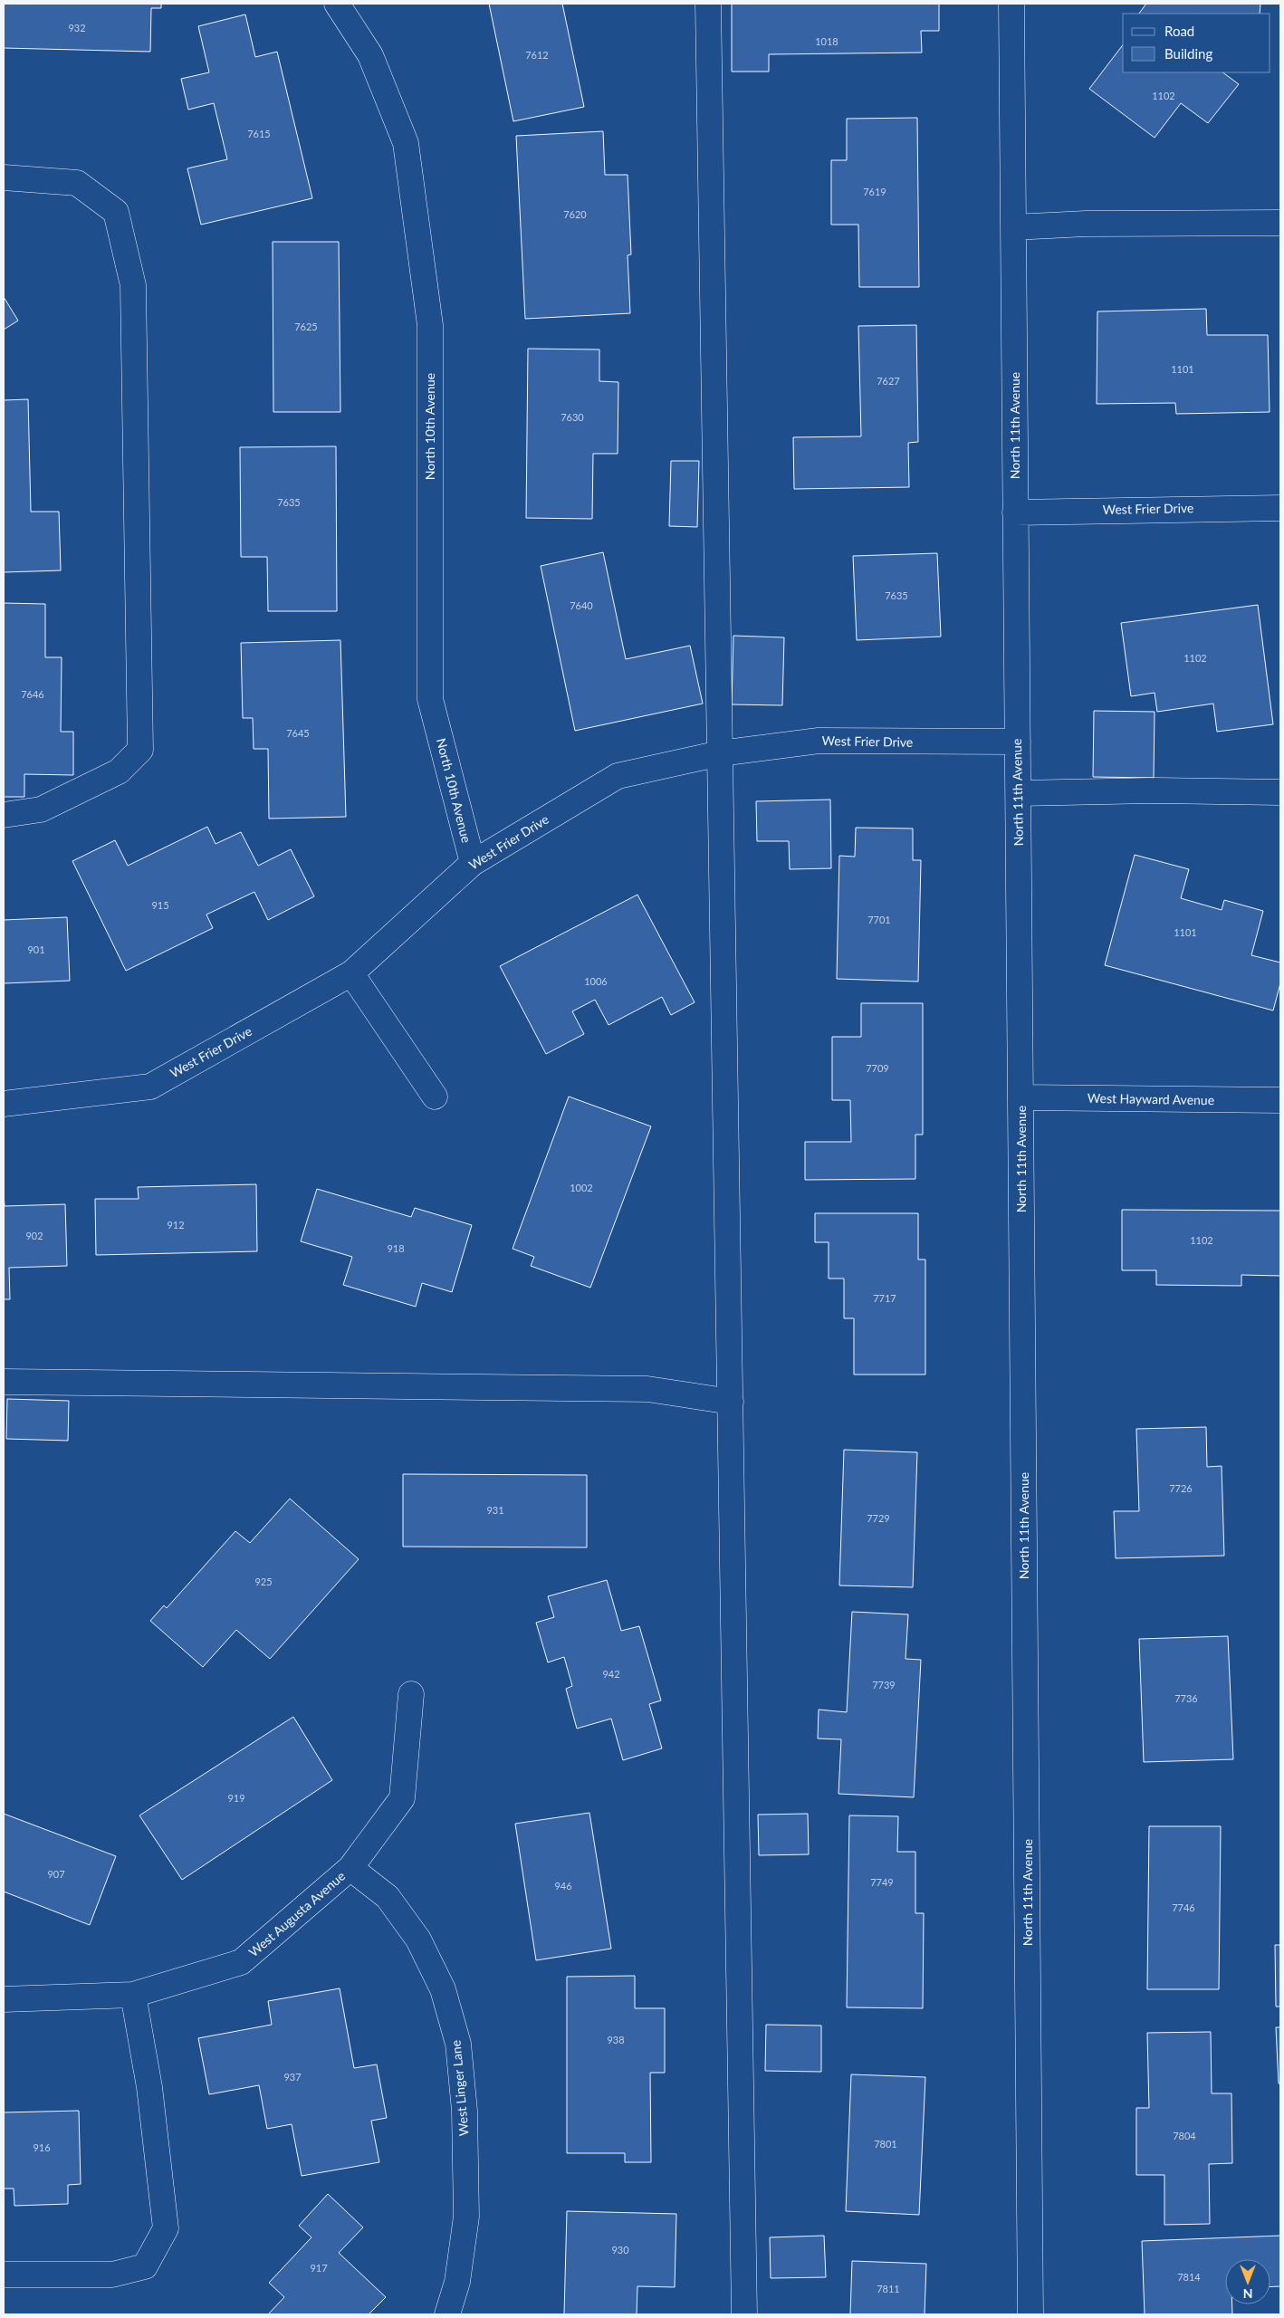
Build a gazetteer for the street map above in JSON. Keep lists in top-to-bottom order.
{
  "streets": {
    "street": [
      "North 11th Avenue",
      "North 10th Avenue",
      "West Frier Drive",
      "West Hayward Avenue",
      "West Augusta Avenue",
      "West Linger Lane"
    ]
  },
  "crossings": [
    ["North 11th Avenue", "West Frier Drive"],
    ["North 11th Avenue", "West Hayward Avenue"],
    ["North 10th Avenue", "West Frier Drive"],
    ["West Augusta Avenue", "West Linger Lane"]
  ],
  "house_numbers": [
    "932",
    "1018",
    "7612",
    "1102",
    "7615",
    "7619",
    "7620",
    "7625",
    "1101",
    "7627",
    "7630",
    "7635",
    "7635",
    "7640",
    "1102",
    "7646",
    "7645",
    "915",
    "7701",
    "1101",
    "901",
    "1006",
    "7709",
    "1002",
    "912",
    "902",
    "1102",
    "918",
    "7717",
    "7726",
    "931",
    "7729",
    "925",
    "942",
    "7739",
    "7736",
    "919",
    "907",
    "7749",
    "946",
    "7746",
    "938",
    "937",
    "7804",
    "7801",
    "916",
    "930",
    "917",
    "7814",
    "7811"
  ],
  "legend": ["Road", "Building"],
  "north": "bottom"
}
